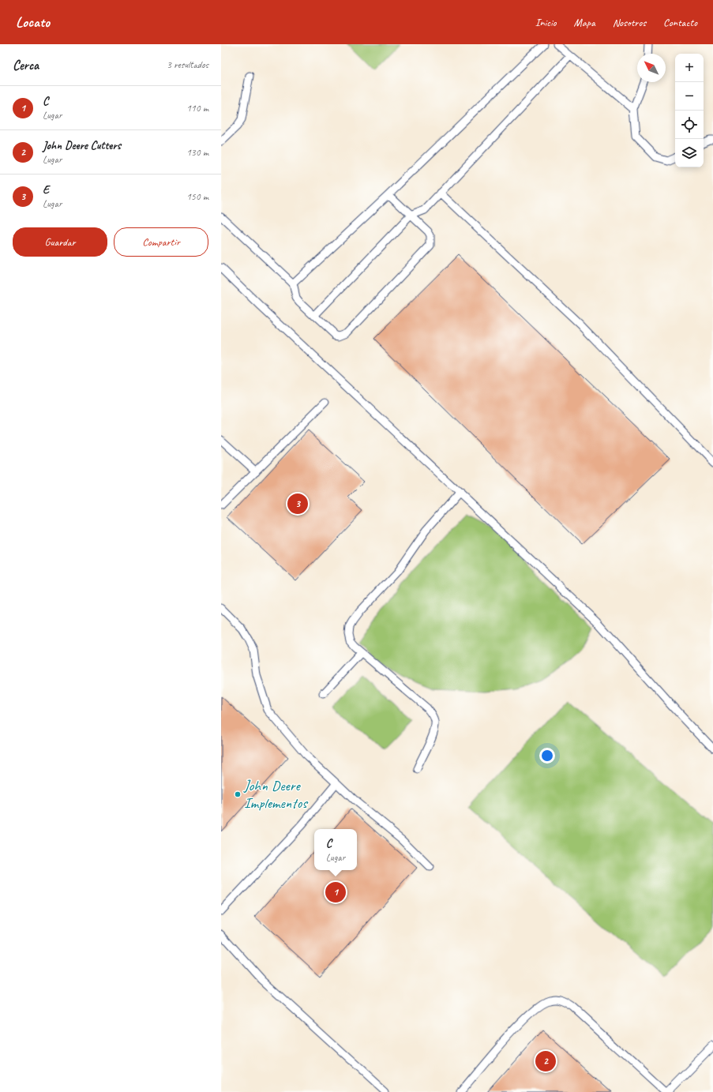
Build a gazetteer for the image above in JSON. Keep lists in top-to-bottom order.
{
  "places": ["John Deere Implementos"],
  "north": "top left",
  "page": {
    "header": "Locato",
    "nav": [
      "Inicio",
      "Mapa",
      "Nosotros",
      "Contacto"
    ],
    "heading": ["Cerca", "3 resultados"],
    "map_buttons": ["+", "−"],
    "list": [
      {
        "mark": "1",
        "name": "C",
        "note": "Lugar",
        "value": "110 m"
      },
      {
        "mark": "2",
        "name": "John Deere Cutters",
        "note": "Lugar",
        "value": "130 m"
      },
      {
        "mark": "3",
        "name": "E",
        "note": "Lugar",
        "value": "150 m"
      }
    ],
    "buttons": ["Guardar", "Compartir"],
    "pins": ["3", "1", "2"],
    "popup": ["C", "Lugar"]
  }
}
